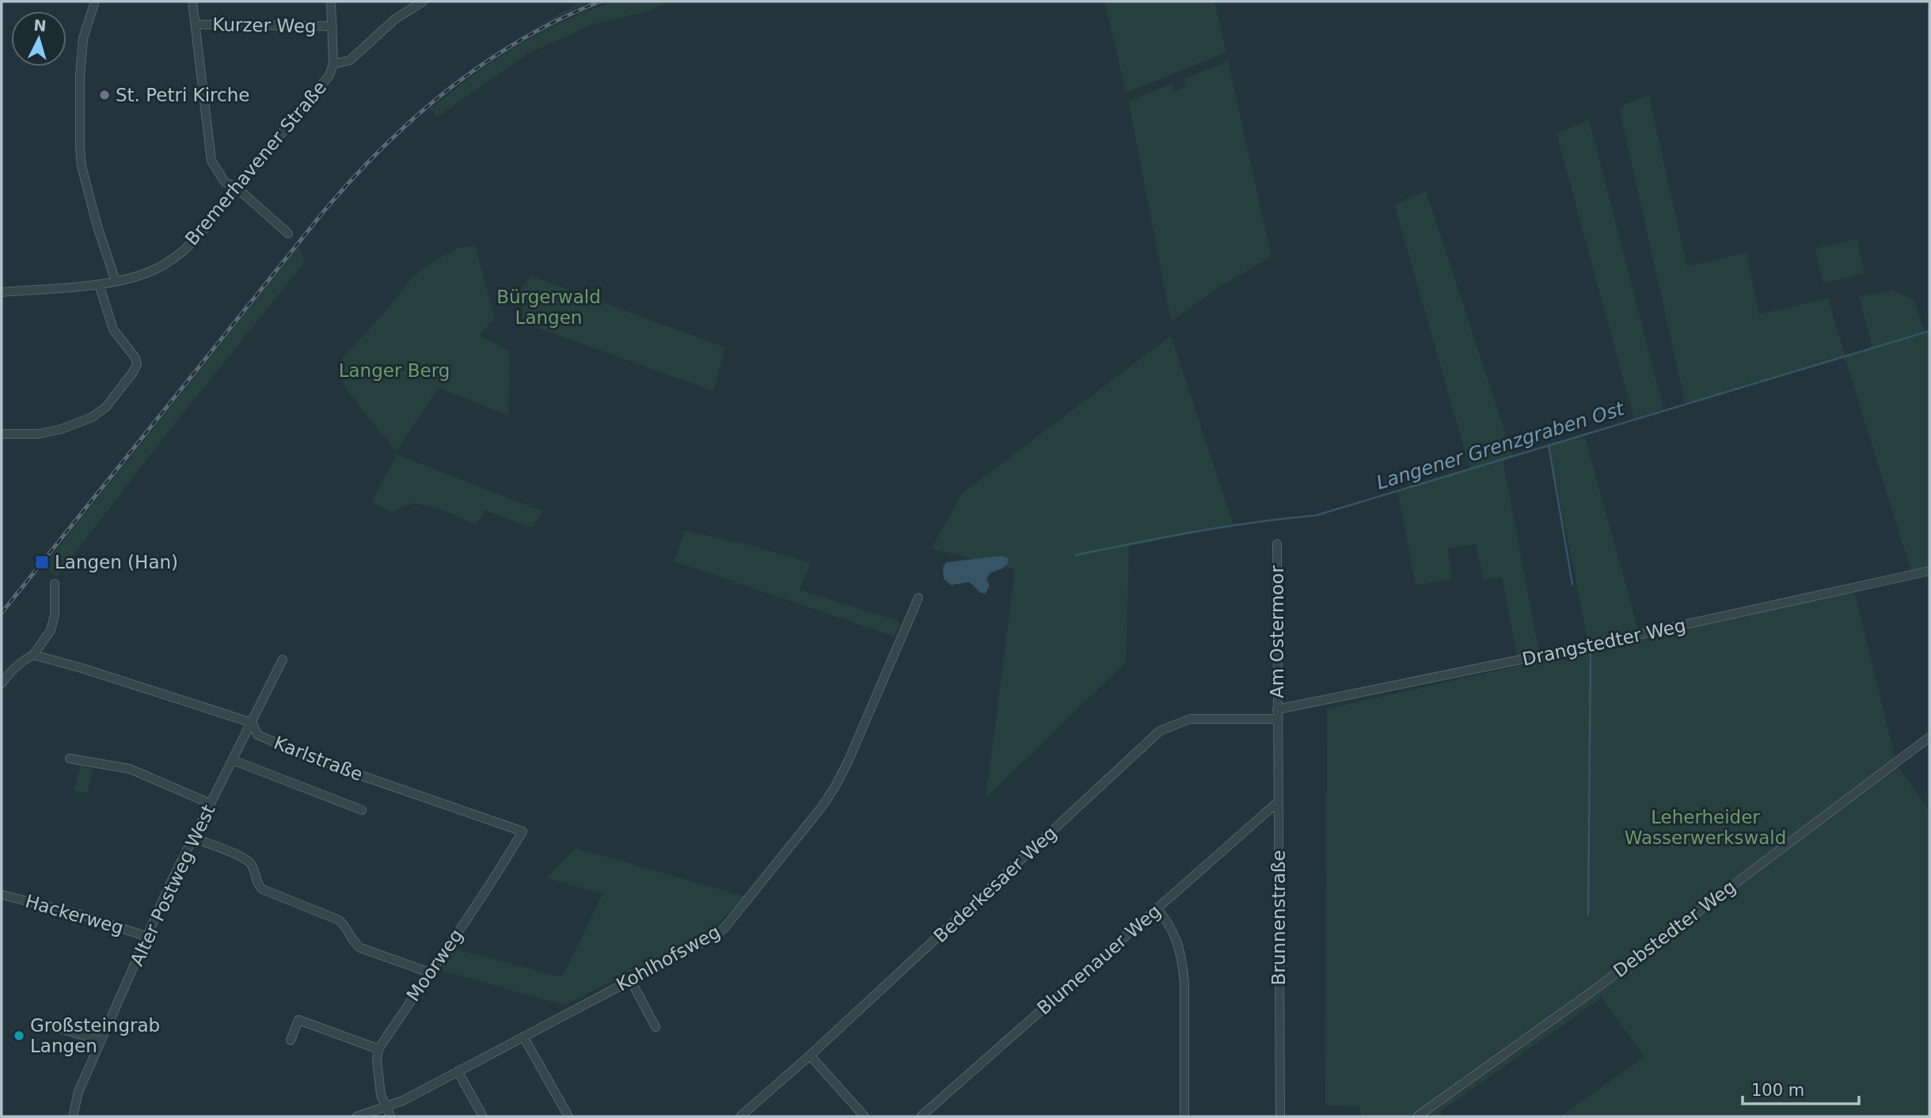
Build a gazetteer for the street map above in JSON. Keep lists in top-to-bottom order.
{
  "streets": {
    "street": [
      "Kurzer Weg",
      "Bremerhavener Straße",
      "Am Ostermoor",
      "Drangstedter Weg",
      "Karlstraße",
      "Bederkesaer Weg",
      "Alter Postweg West",
      "Hackerweg",
      "Brunnenstraße",
      "Debstedter Weg",
      "Kohlhofsweg",
      "Blumenauer Weg",
      "Moorweg"
    ]
  },
  "crossings": [
    ["Am Ostermoor", "Drangstedter Weg"],
    ["Am Ostermoor", "Bederkesaer Weg"],
    ["Am Ostermoor", "Brunnenstraße"],
    ["Karlstraße", "Alter Postweg West"],
    ["Karlstraße", "Moorweg"],
    ["Bederkesaer Weg", "Brunnenstraße"],
    ["Alter Postweg West", "Hackerweg"],
    ["Brunnenstraße", "Blumenauer Weg"]
  ],
  "water": ["Langener Grenzgraben Ost"],
  "parks": ["Bürgerwald Langen", "Langer Berg", "Leherheider Wasserwerkswald"],
  "places": {
    "other": ["St. Petri Kirche", "Großsteingrab Langen"],
    "transit": ["Langen (Han)"]
  },
  "scale_bar": "100 m",
  "north": "top"
}
